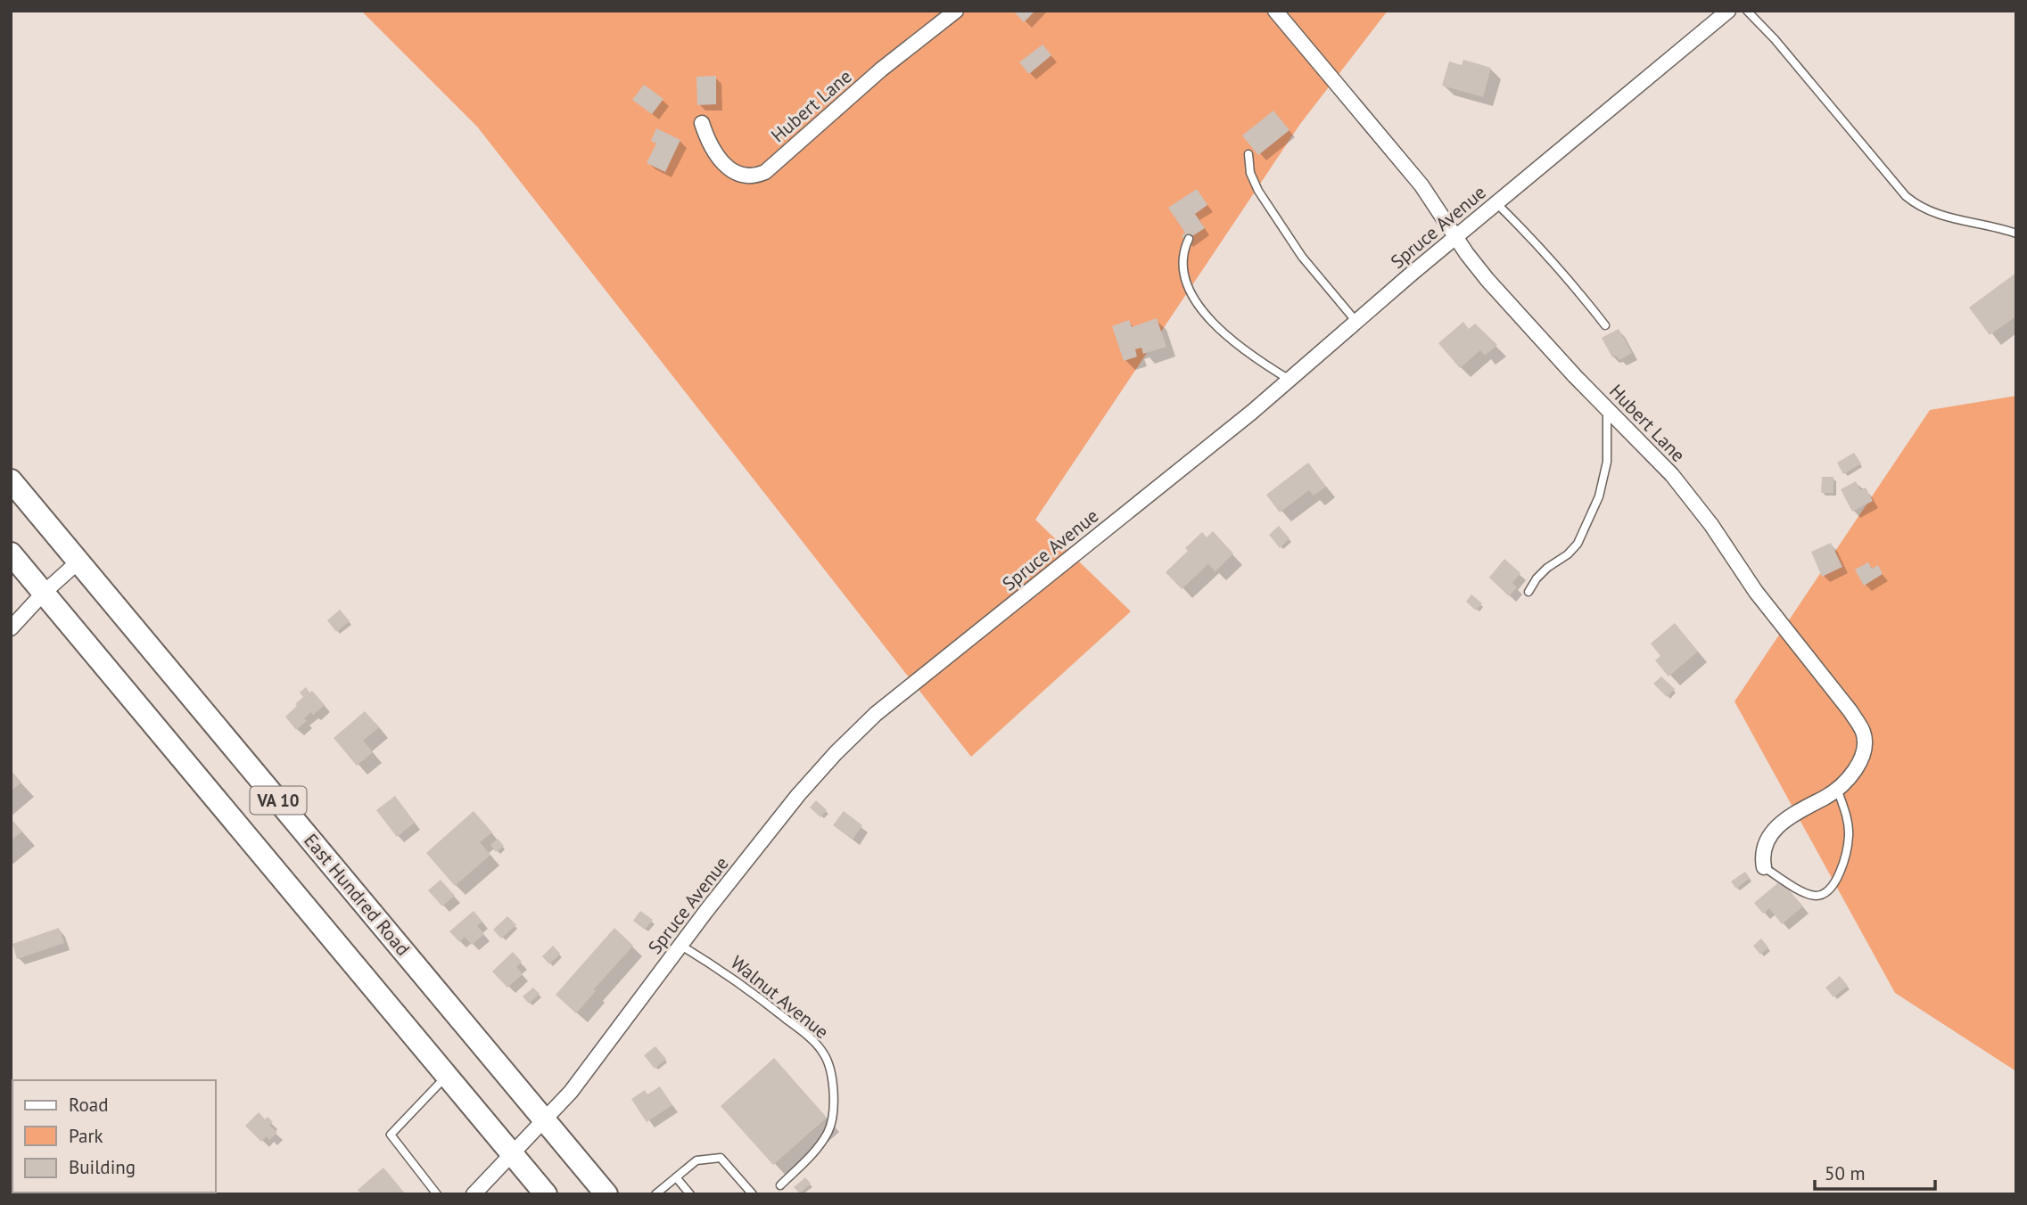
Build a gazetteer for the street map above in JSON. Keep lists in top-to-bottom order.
{
  "streets": {
    "highway": ["VA 10", "East Hundred Road"],
    "street": ["Hubert Lane", "Spruce Avenue"],
    "lane": ["Walnut Avenue"]
  },
  "crossings": [
    ["Hubert Lane", "Spruce Avenue"],
    ["Spruce Avenue", "VA 10"],
    ["Spruce Avenue", "East Hundred Road"],
    ["Spruce Avenue", "Walnut Avenue"]
  ],
  "legend": ["Road", "Park", "Building"],
  "scale_bar": "50 m"
}
